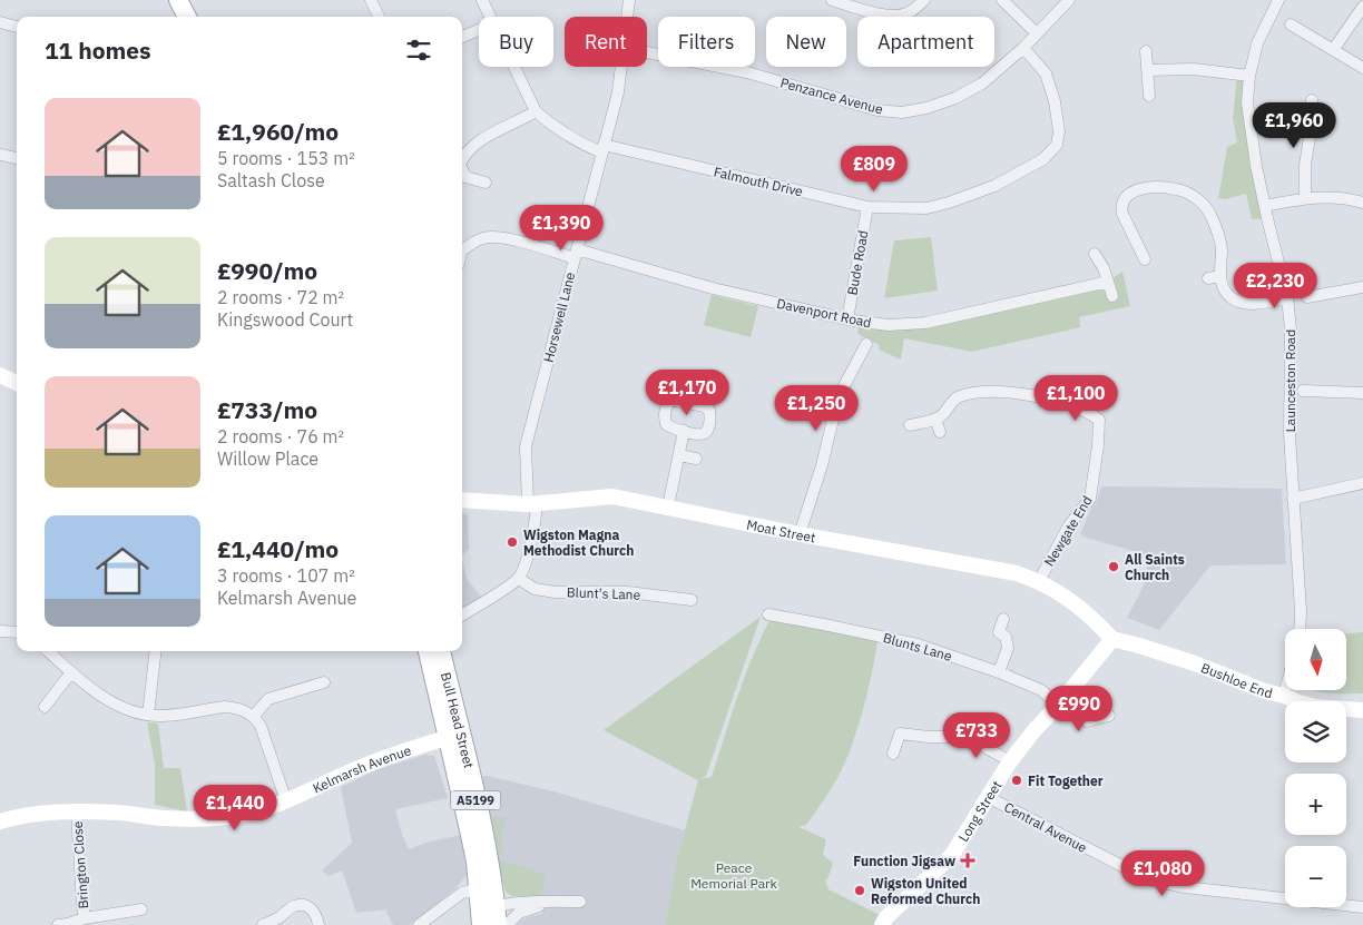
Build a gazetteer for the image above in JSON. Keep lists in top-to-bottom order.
{
  "streets": {
    "main road": [
      "Moat Street",
      "Bushloe End",
      "Bull Head Street",
      "Kelmarsh Avenue",
      "A5199",
      "Long Street"
    ],
    "street": [
      "Penzance Avenue",
      "Falmouth Drive",
      "Bude Road",
      "Davenport Road",
      "Horsewell Lane",
      "Launceston Road",
      "Newgate End",
      "Blunt's Lane",
      "Blunts Lane",
      "Central Avenue",
      "Brington Close"
    ]
  },
  "crossings": [
    ["Penzance Avenue", "Falmouth Drive"],
    ["Falmouth Drive", "Bude Road"],
    ["Falmouth Drive", "Horsewell Lane"],
    ["Bude Road", "Davenport Road"],
    ["Davenport Road", "Horsewell Lane"],
    ["Horsewell Lane", "Moat Street"],
    ["Horsewell Lane", "Blunt's Lane"],
    ["Moat Street", "Newgate End"],
    ["Moat Street", "Bushloe End"],
    ["Moat Street", "Long Street"],
    ["Blunts Lane", "Long Street"],
    ["Bushloe End", "Long Street"],
    ["Bull Head Street", "Kelmarsh Avenue"],
    ["Kelmarsh Avenue", "Brington Close"],
    ["Long Street", "Central Avenue"]
  ],
  "parks": ["Peace Memorial Park"],
  "places": {
    "other": [
      "Wigston Magna Methodist Church",
      "All Saints Church",
      "Fit Together",
      "Wigston United Reformed Church"
    ],
    "health": ["Function Jigsaw"]
  },
  "north": "bottom",
  "page": {
    "chip": [
      "Buy",
      "Rent",
      "Filters",
      "New",
      "Apartment"
    ],
    "heading": "11 homes",
    "list": [
      {
        "name": "£1,960/mo",
        "note": "5 rooms · 153 m² · Saltash Close"
      },
      {
        "name": "£990/mo",
        "note": "2 rooms · 72 m² · Kingswood Court"
      },
      {
        "name": "£733/mo",
        "note": "2 rooms · 76 m² · Willow Place"
      },
      {
        "name": "£1,440/mo",
        "note": "3 rooms · 107 m² · Kelmarsh Avenue"
      }
    ],
    "price": [
      "£1,960",
      "£809",
      "£1,390",
      "£2,230",
      "£1,170",
      "£1,100",
      "£1,250",
      "£990",
      "£733",
      "£1,440",
      "£1,080"
    ],
    "map_buttons": ["+", "−"]
  }
}
